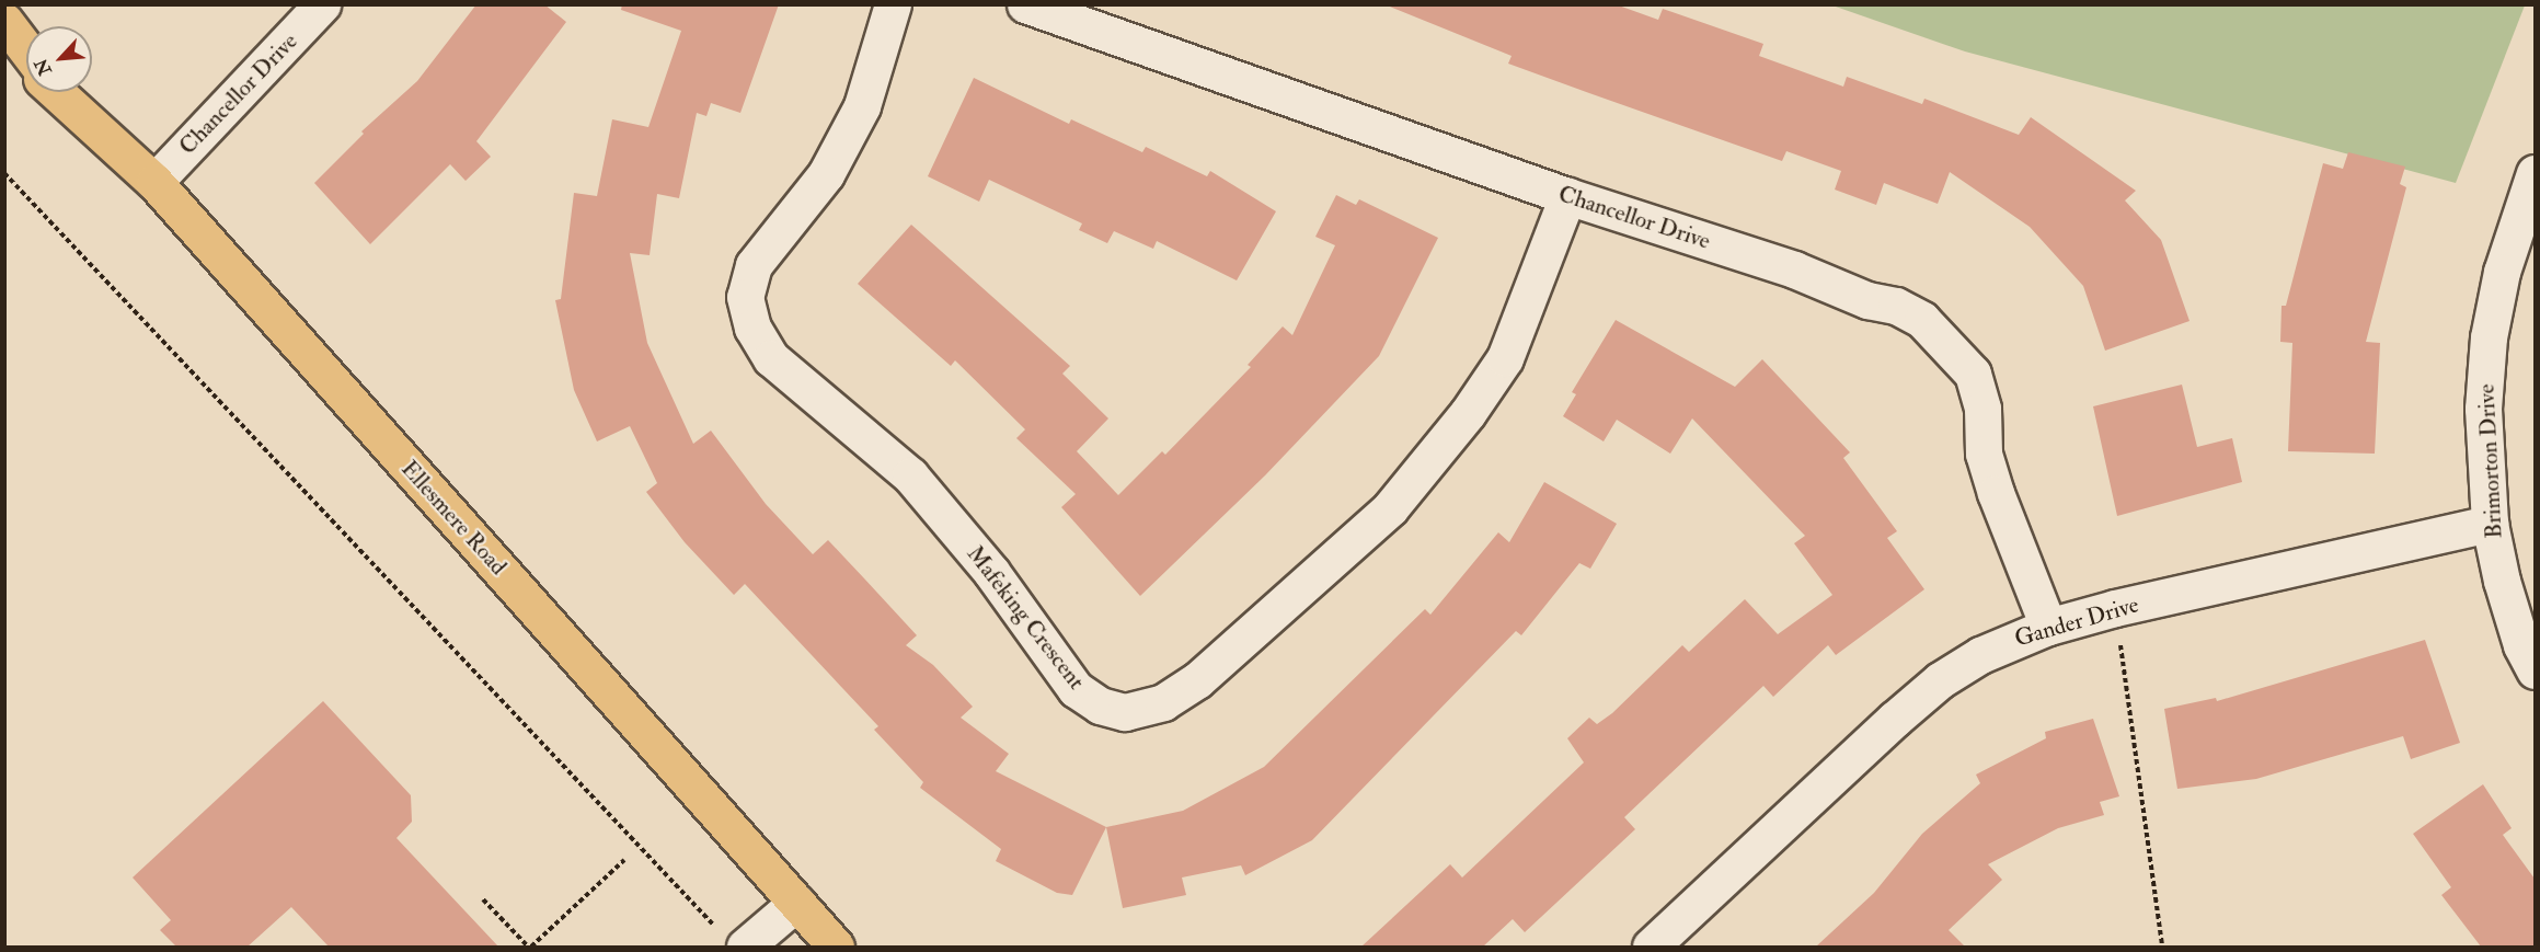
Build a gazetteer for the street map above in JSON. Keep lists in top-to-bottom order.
{
  "streets": {
    "main road": ["Ellesmere Road"],
    "street": [
      "Chancellor Drive",
      "Brimorton Drive",
      "Mafeking Crescent",
      "Gander Drive"
    ]
  },
  "crossings": [
    ["Chancellor Drive", "Ellesmere Road"],
    ["Chancellor Drive", "Mafeking Crescent"],
    ["Chancellor Drive", "Gander Drive"],
    ["Brimorton Drive", "Gander Drive"]
  ],
  "north": "bottom left"
}
